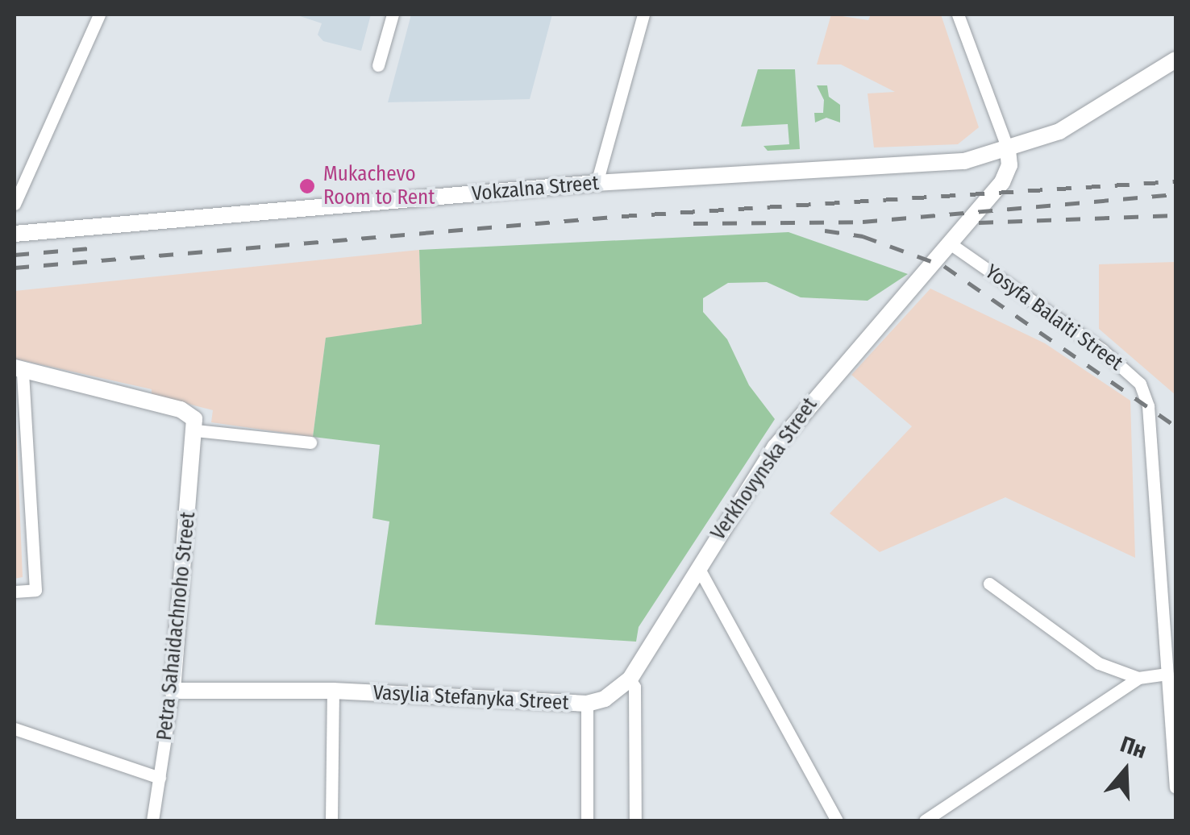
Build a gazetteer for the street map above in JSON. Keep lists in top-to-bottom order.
{
  "streets": {
    "street": [
      "Vokzalna Street",
      "Yosyfa Balaiti Street",
      "Verkhovynska Street",
      "Petra Sahaidachnoho Street",
      "Vasylia Stefanyka Street"
    ]
  },
  "crossings": [
    ["Vokzalna Street", "Verkhovynska Street"],
    ["Yosyfa Balaiti Street", "Verkhovynska Street"],
    ["Verkhovynska Street", "Vasylia Stefanyka Street"],
    ["Petra Sahaidachnoho Street", "Vasylia Stefanyka Street"]
  ],
  "places": ["Mukachevo Room to Rent"],
  "north": "top"
}
